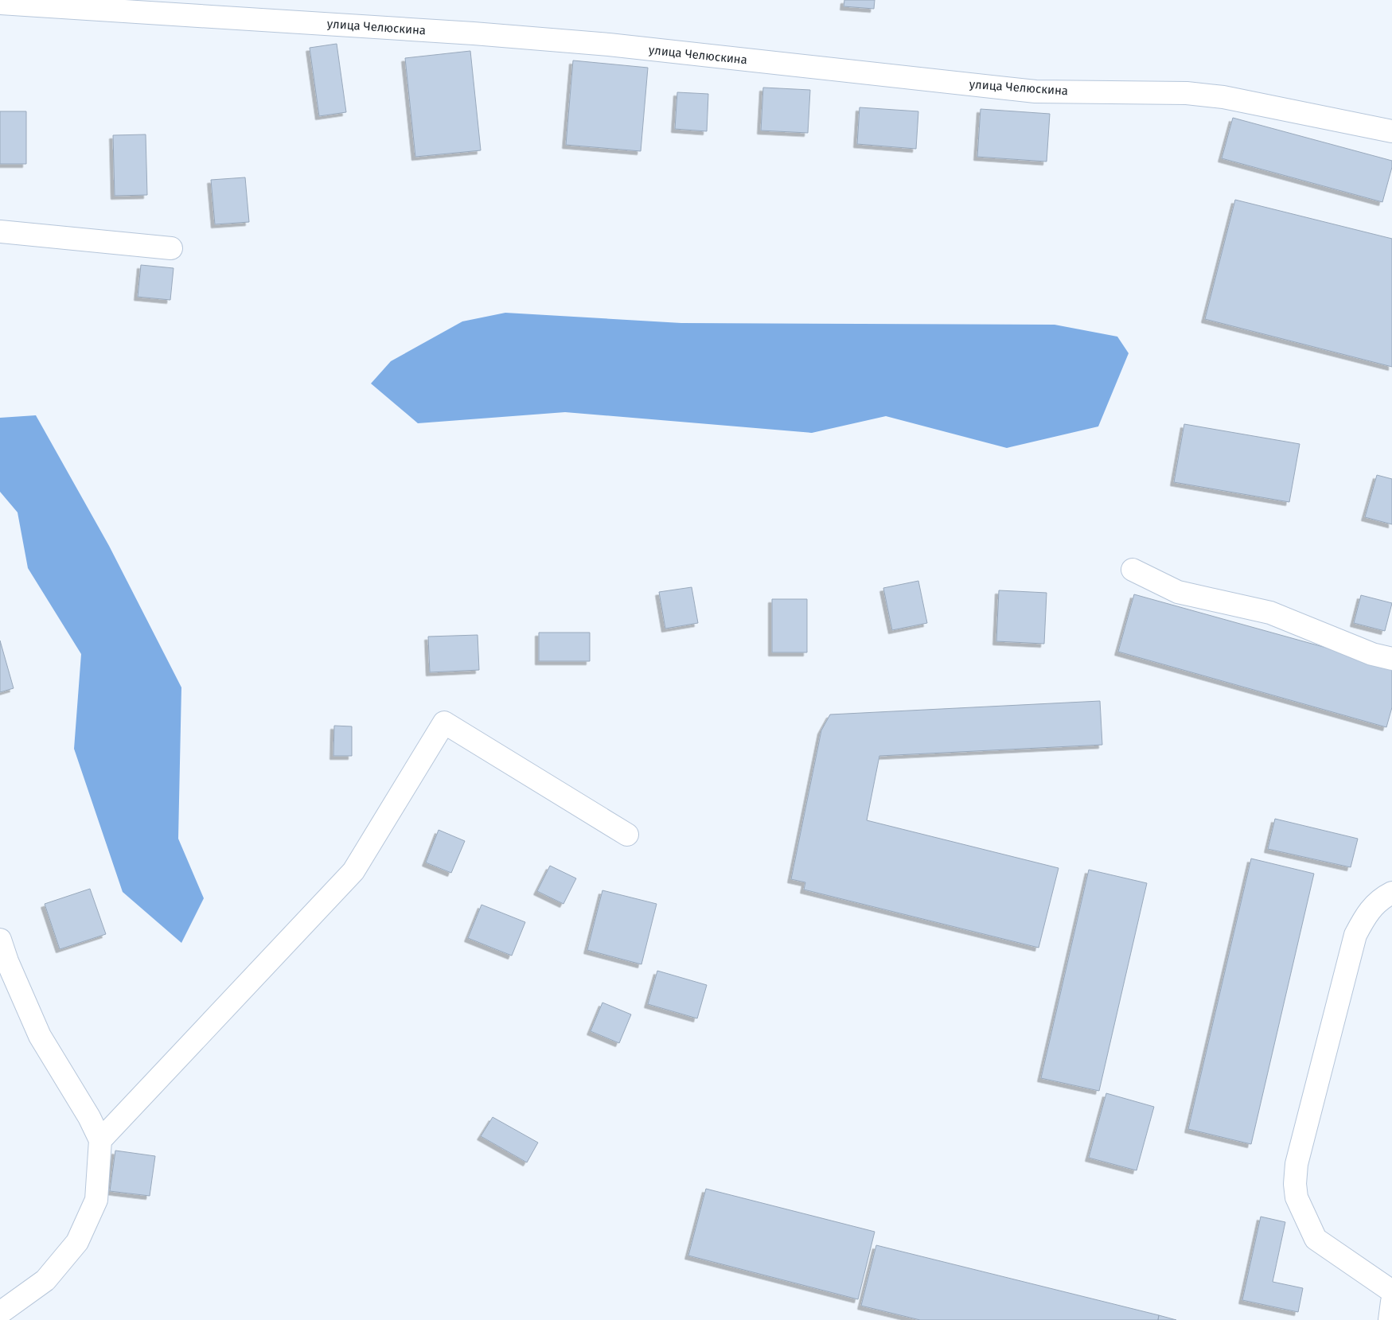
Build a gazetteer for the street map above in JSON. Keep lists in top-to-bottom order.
{
  "streets": {
    "street": ["улица Челюскина"]
  }
}
